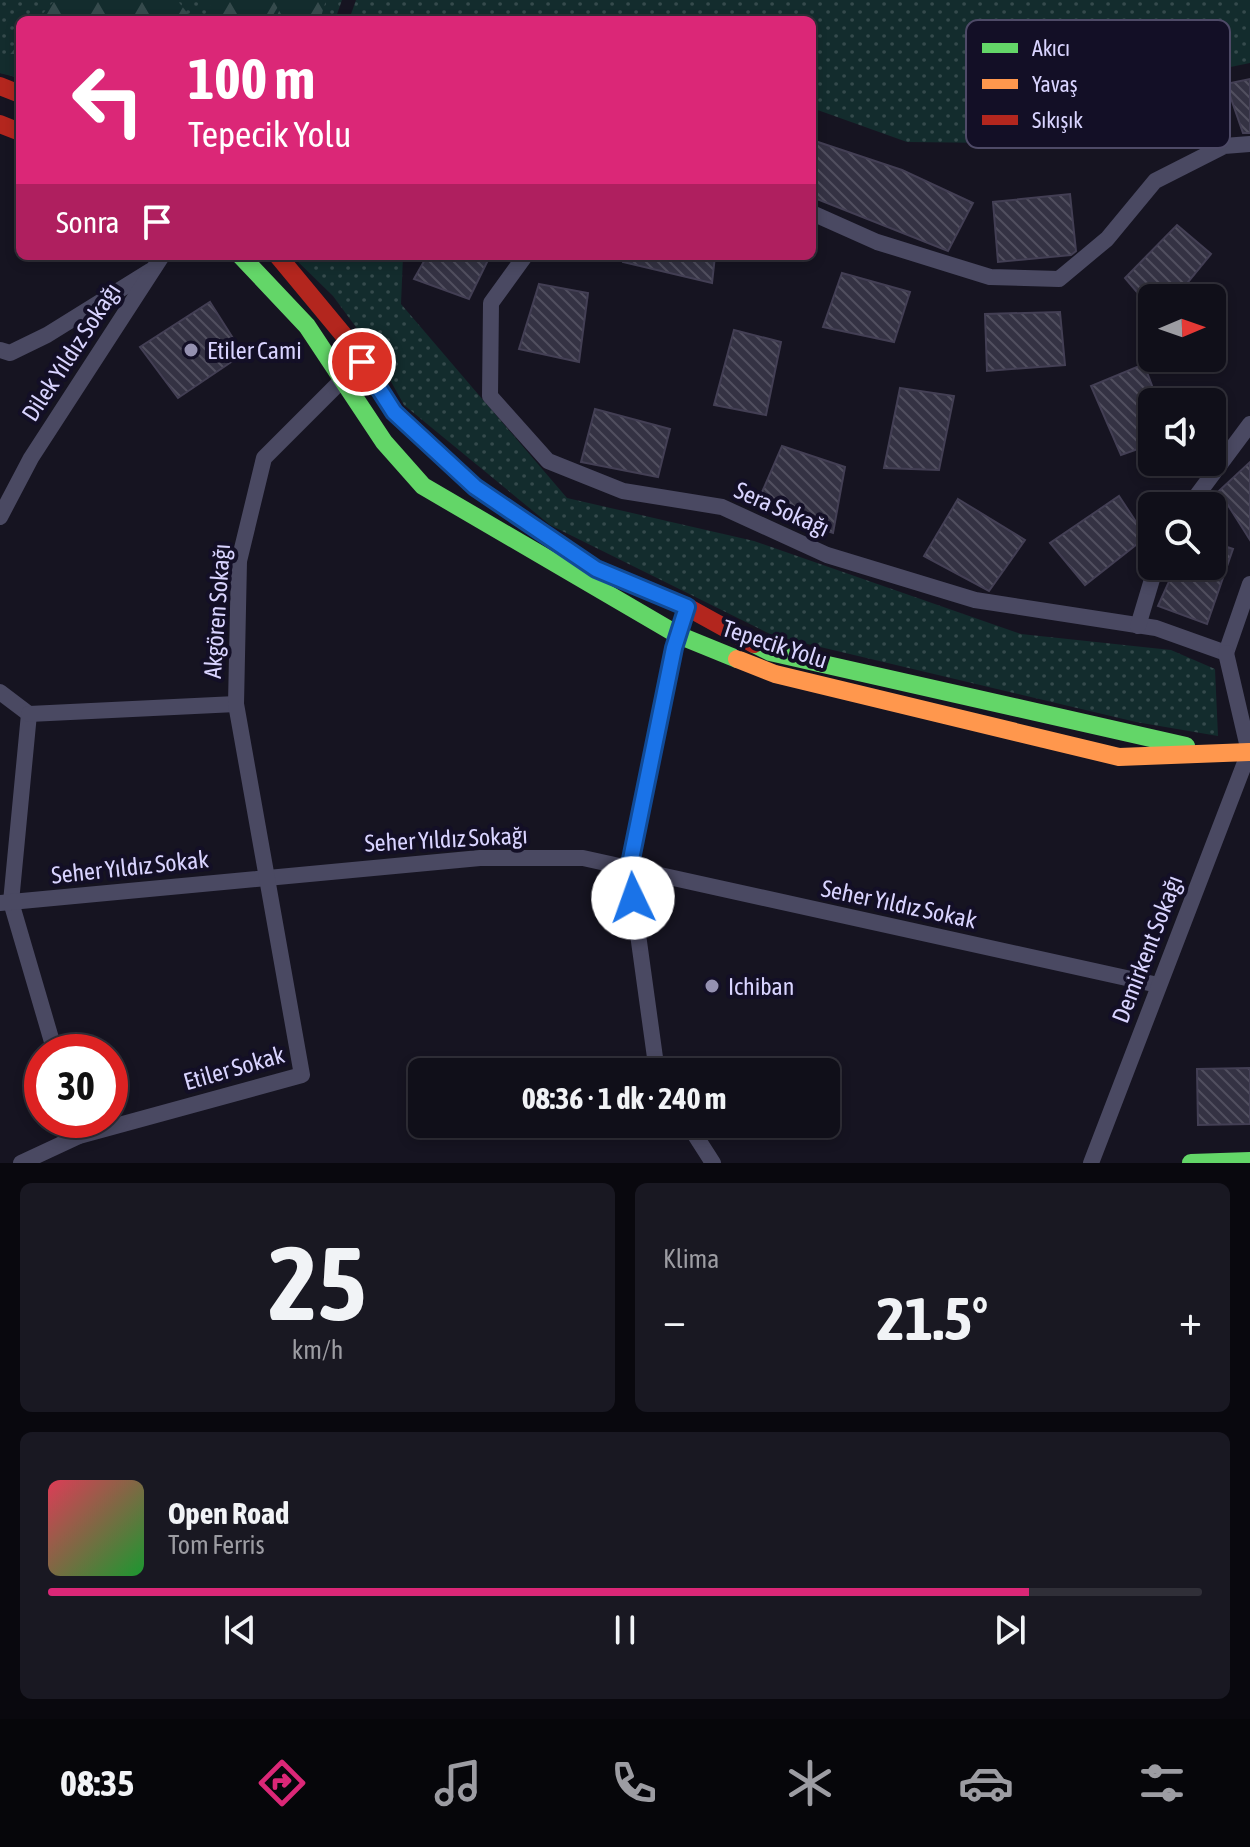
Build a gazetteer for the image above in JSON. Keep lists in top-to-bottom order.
{
  "streets": {
    "main road": ["Tepecik Yolu"],
    "street": [
      "Dilek Yıldız Sokağı",
      "Sera Sokağı",
      "Akgören Sokağı",
      "Seher Yıldız Sokağı",
      "Seher Yıldız Sokak",
      "Demirkent Sokağı",
      "Etiler Sokak"
    ]
  },
  "crossings": [
    ["Akgören Sokağı", "Tepecik Yolu"],
    ["Akgören Sokağı", "Seher Yıldız Sokağı"],
    ["Akgören Sokağı", "Seher Yıldız Sokak"],
    ["Akgören Sokağı", "Etiler Sokak"],
    ["Tepecik Yolu", "Demirkent Sokağı"],
    ["Seher Yıldız Sokağı", "Seher Yıldız Sokak"],
    ["Seher Yıldız Sokağı", "Etiler Sokak"],
    ["Seher Yıldız Sokak", "Demirkent Sokağı"],
    ["Seher Yıldız Sokak", "Etiler Sokak"]
  ],
  "places": ["Etiler Cami", "Ichiban"],
  "legend": ["Akıcı", "Yavaş", "Sıkışık"],
  "north": "right",
  "page": {
    "turn": ["100 m", "Tepecik Yolu"],
    "then": "Sonra",
    "limit": "30",
    "trip": "08:36 · 1 dk · 240 m",
    "tile": [
      ["25", "km/h"],
      "Klima"
    ],
    "heat": ["−", "21.5°", "+"],
    "song": ["Open Road", "Tom Ferris"],
    "tabs": "08:35"
  }
}
